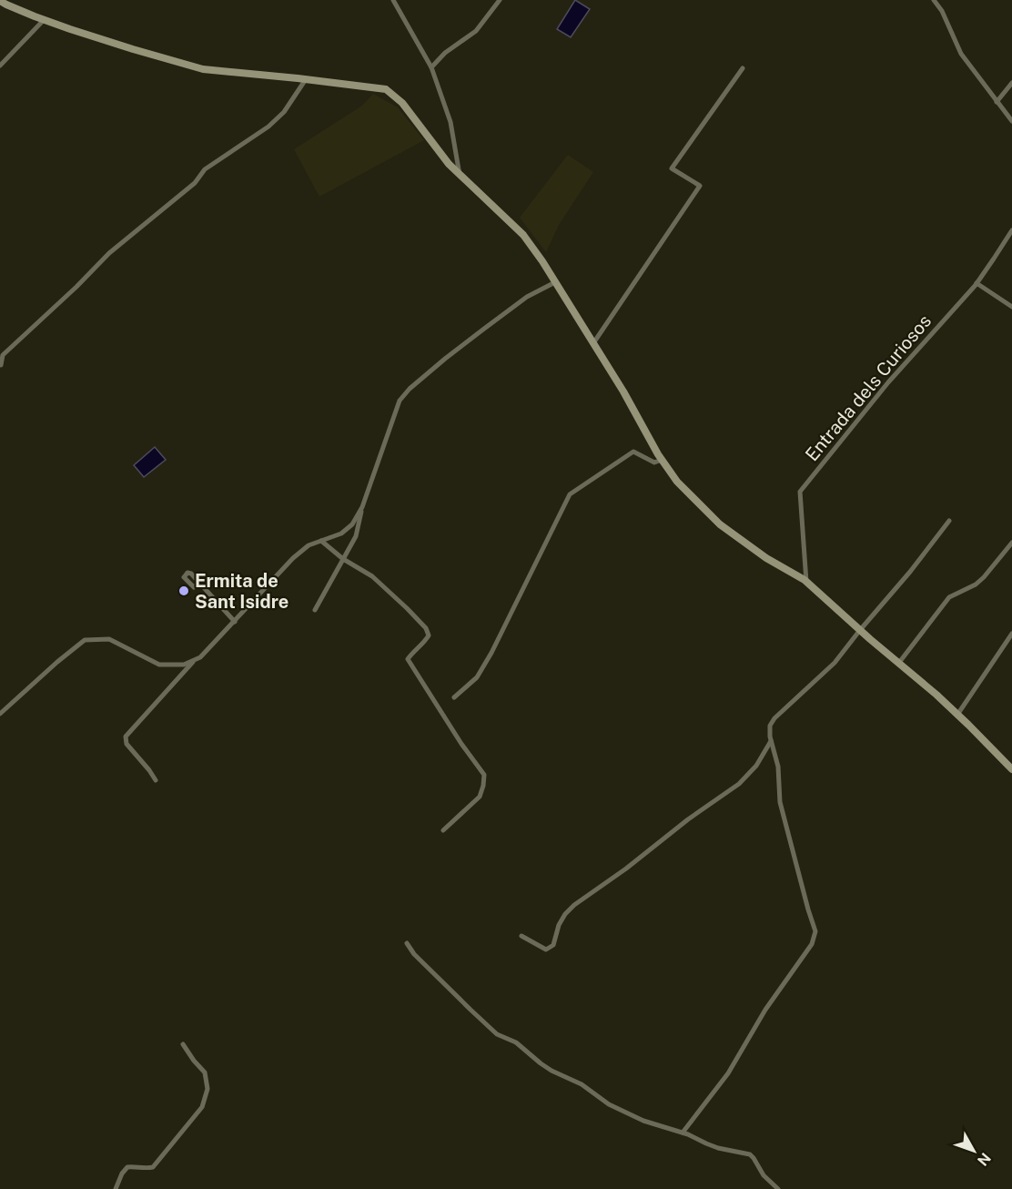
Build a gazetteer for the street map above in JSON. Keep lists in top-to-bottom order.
{
  "streets": {
    "street": ["Entrada dels Curiosos"]
  },
  "places": ["Ermita de Sant Isidre"],
  "north": "bottom right"
}
